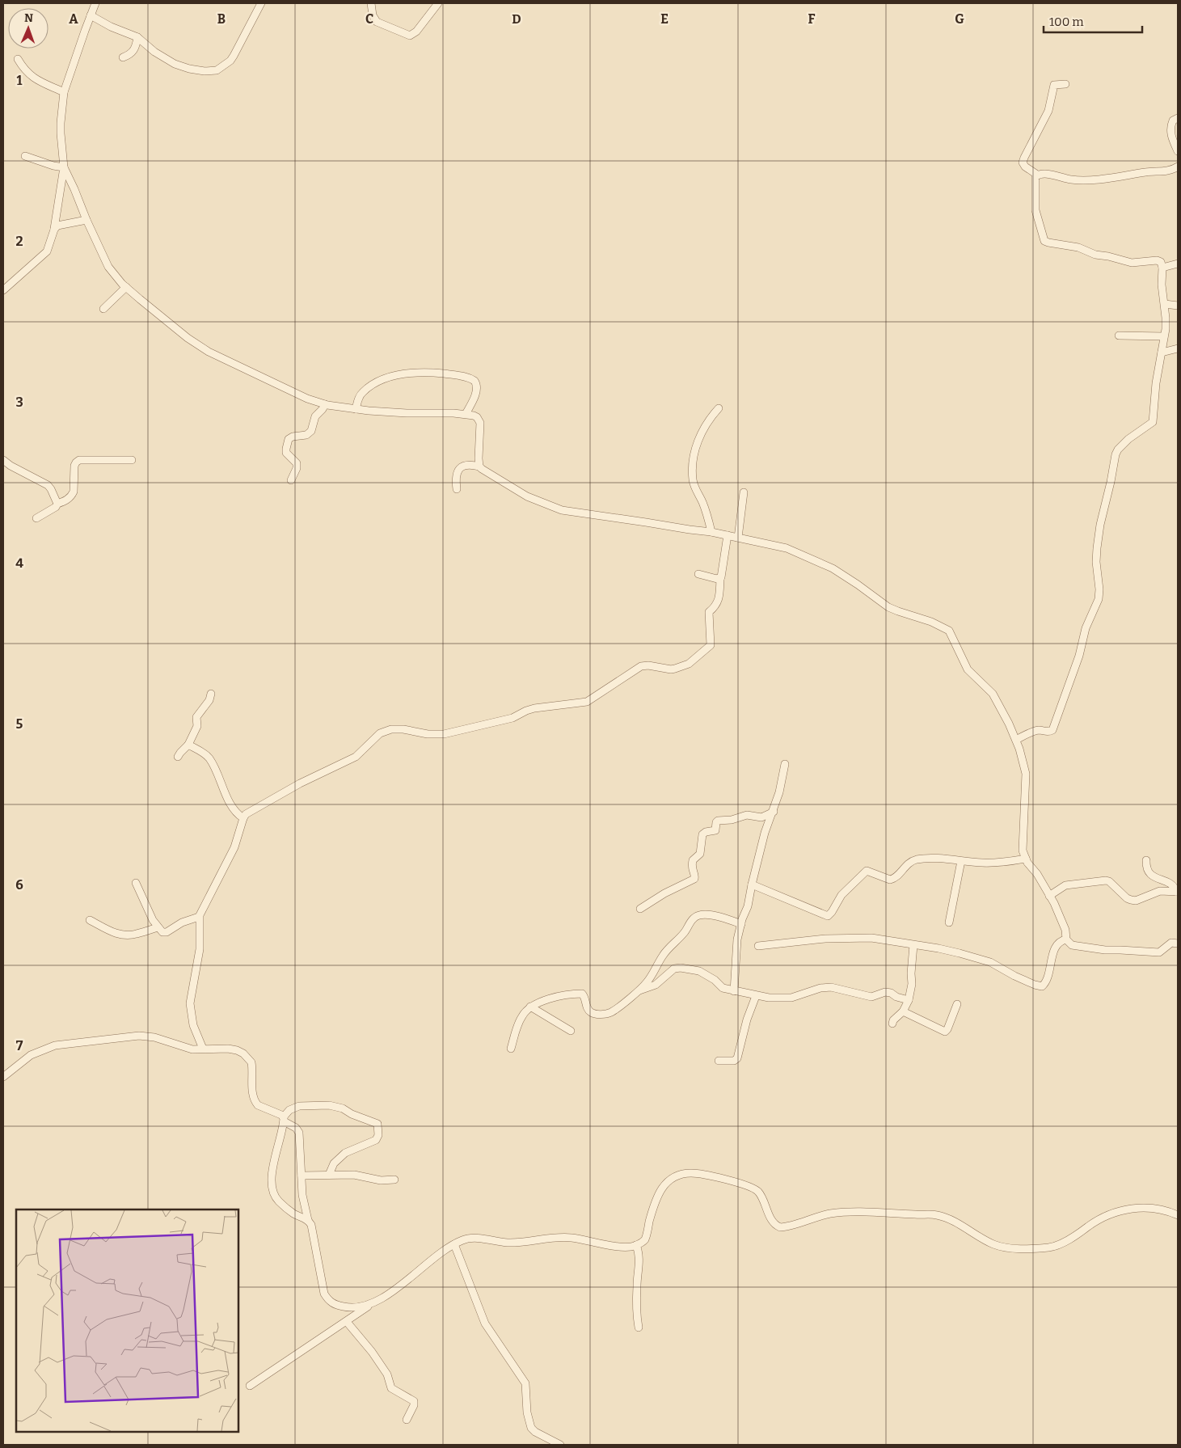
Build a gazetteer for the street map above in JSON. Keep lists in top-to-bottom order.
{
  "scale_bar": "100 m",
  "north": "top",
  "grid": {
    "columns": [
      "A",
      "B",
      "C",
      "D",
      "E",
      "F",
      "G"
    ],
    "rows": [
      "1",
      "2",
      "3",
      "4",
      "5",
      "6",
      "7"
    ]
  }
}
